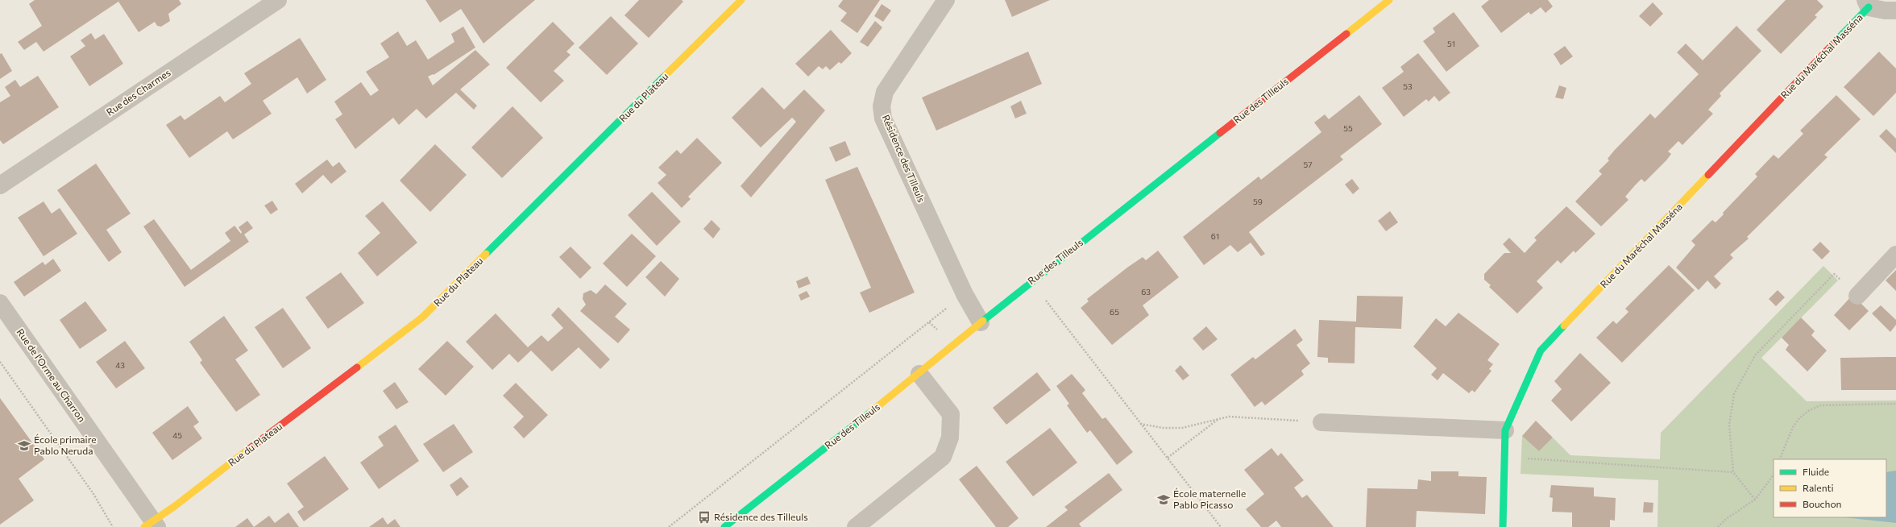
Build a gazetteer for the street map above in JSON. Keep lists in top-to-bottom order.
{
  "streets": {
    "street": [
      "Rue du Maréchal Masséna",
      "Rue des Charmes",
      "Rue du Plateau",
      "Rue des Tilleuls",
      "Résidence des Tilleuls",
      "Rue de l'Orme au Charron"
    ]
  },
  "crossings": [
    ["Rue du Plateau", "Rue de l'Orme au Charron"],
    ["Rue des Tilleuls", "Résidence des Tilleuls"]
  ],
  "places": {
    "school or university": ["École primaire Pablo Neruda", "École maternelle Pablo Picasso"],
    "bus stop": ["Résidence des Tilleuls"]
  },
  "house_numbers": [
    "51",
    "53",
    "55",
    "57",
    "59",
    "61",
    "63",
    "65",
    "43",
    "45"
  ],
  "legend": ["Fluide", "Ralenti", "Bouchon"]
}
